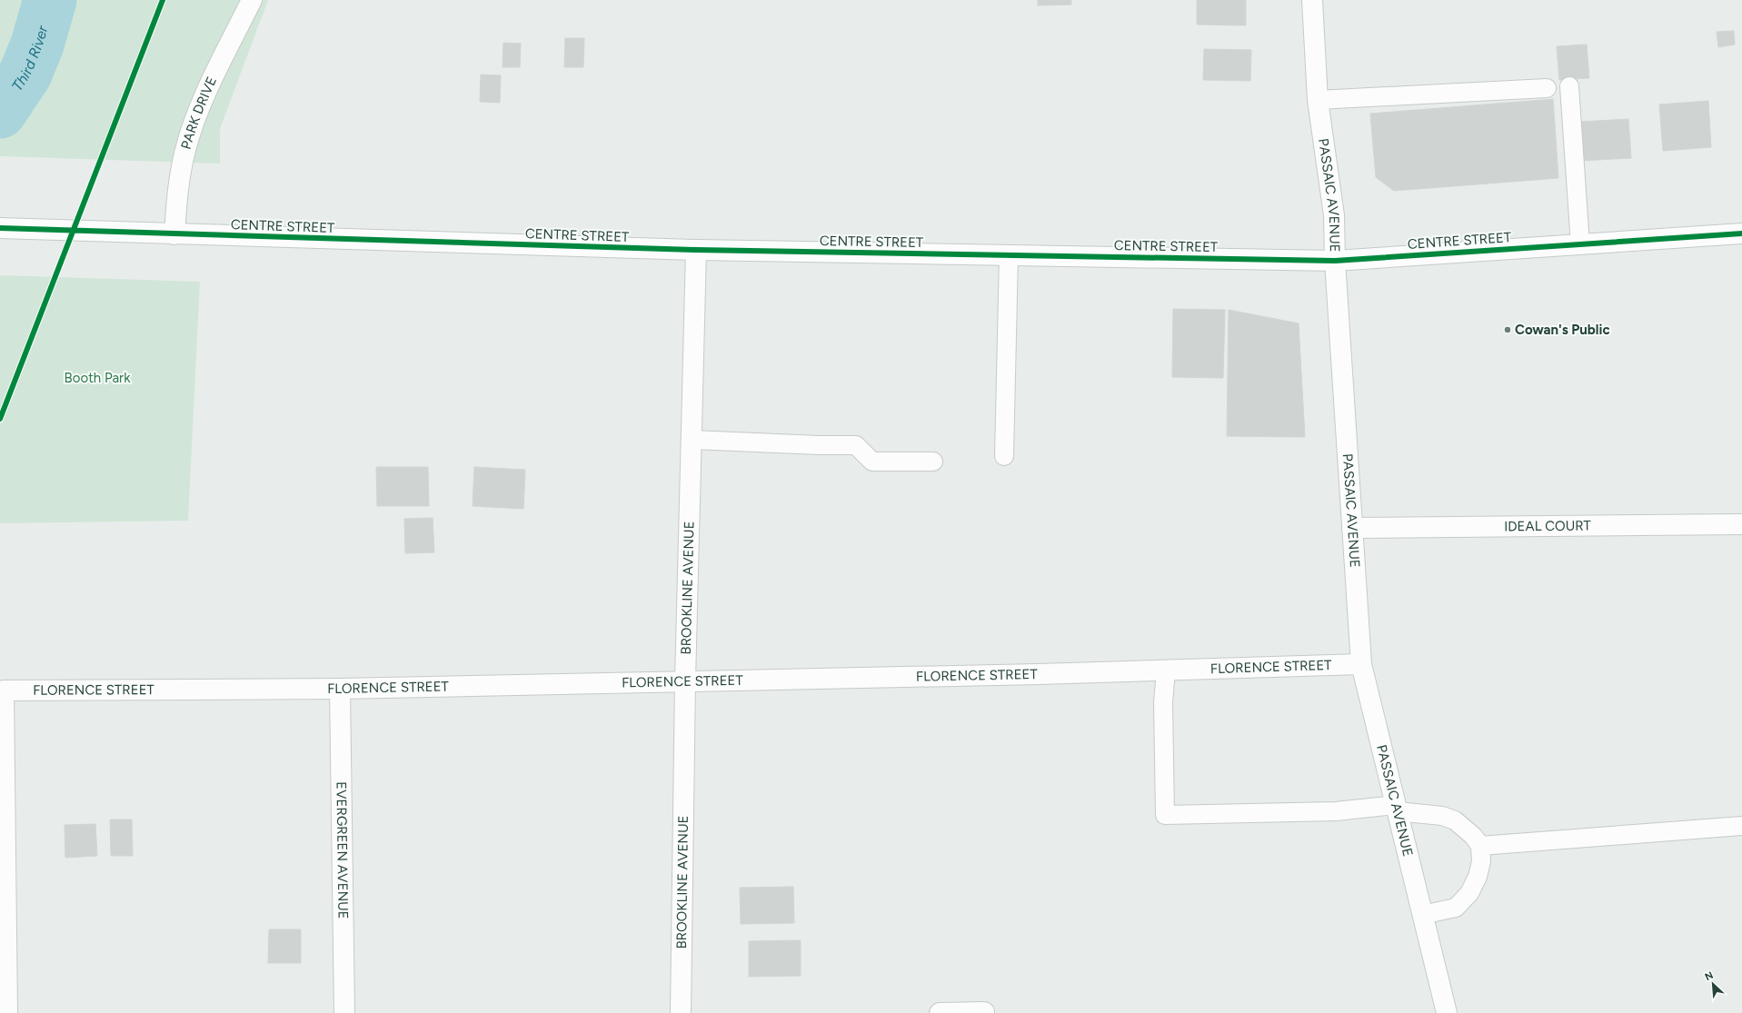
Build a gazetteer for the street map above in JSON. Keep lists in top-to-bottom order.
{
  "streets": {
    "street": [
      "PARK DRIVE",
      "PASSAIC AVENUE",
      "CENTRE STREET",
      "IDEAL COURT",
      "BROOKLINE AVENUE",
      "FLORENCE STREET",
      "EVERGREEN AVENUE"
    ]
  },
  "crossings": [
    ["PARK DRIVE", "CENTRE STREET"],
    ["PASSAIC AVENUE", "CENTRE STREET"],
    ["PASSAIC AVENUE", "IDEAL COURT"],
    ["PASSAIC AVENUE", "FLORENCE STREET"],
    ["CENTRE STREET", "BROOKLINE AVENUE"],
    ["BROOKLINE AVENUE", "FLORENCE STREET"],
    ["FLORENCE STREET", "EVERGREEN AVENUE"]
  ],
  "water": ["Third River"],
  "parks": ["Booth Park"],
  "places": ["Cowan's Public"],
  "north": "top left"
}
